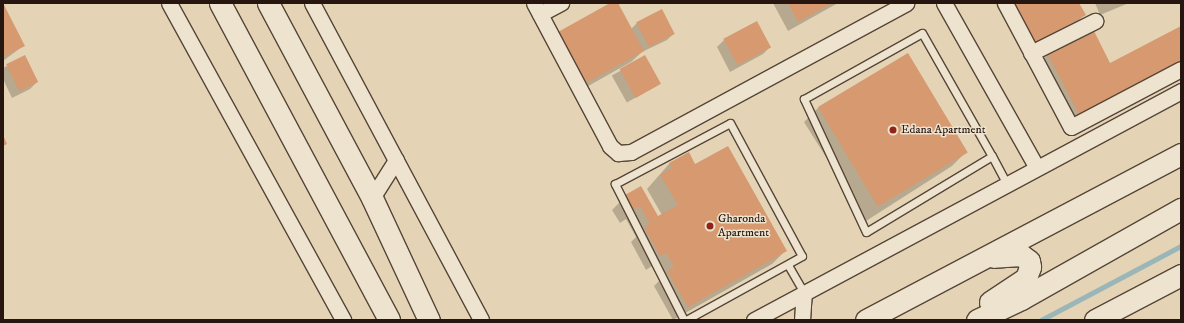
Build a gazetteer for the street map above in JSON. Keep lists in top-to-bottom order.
{
  "places": ["Edana Apartment", "Gharonda Apartment"]
}
